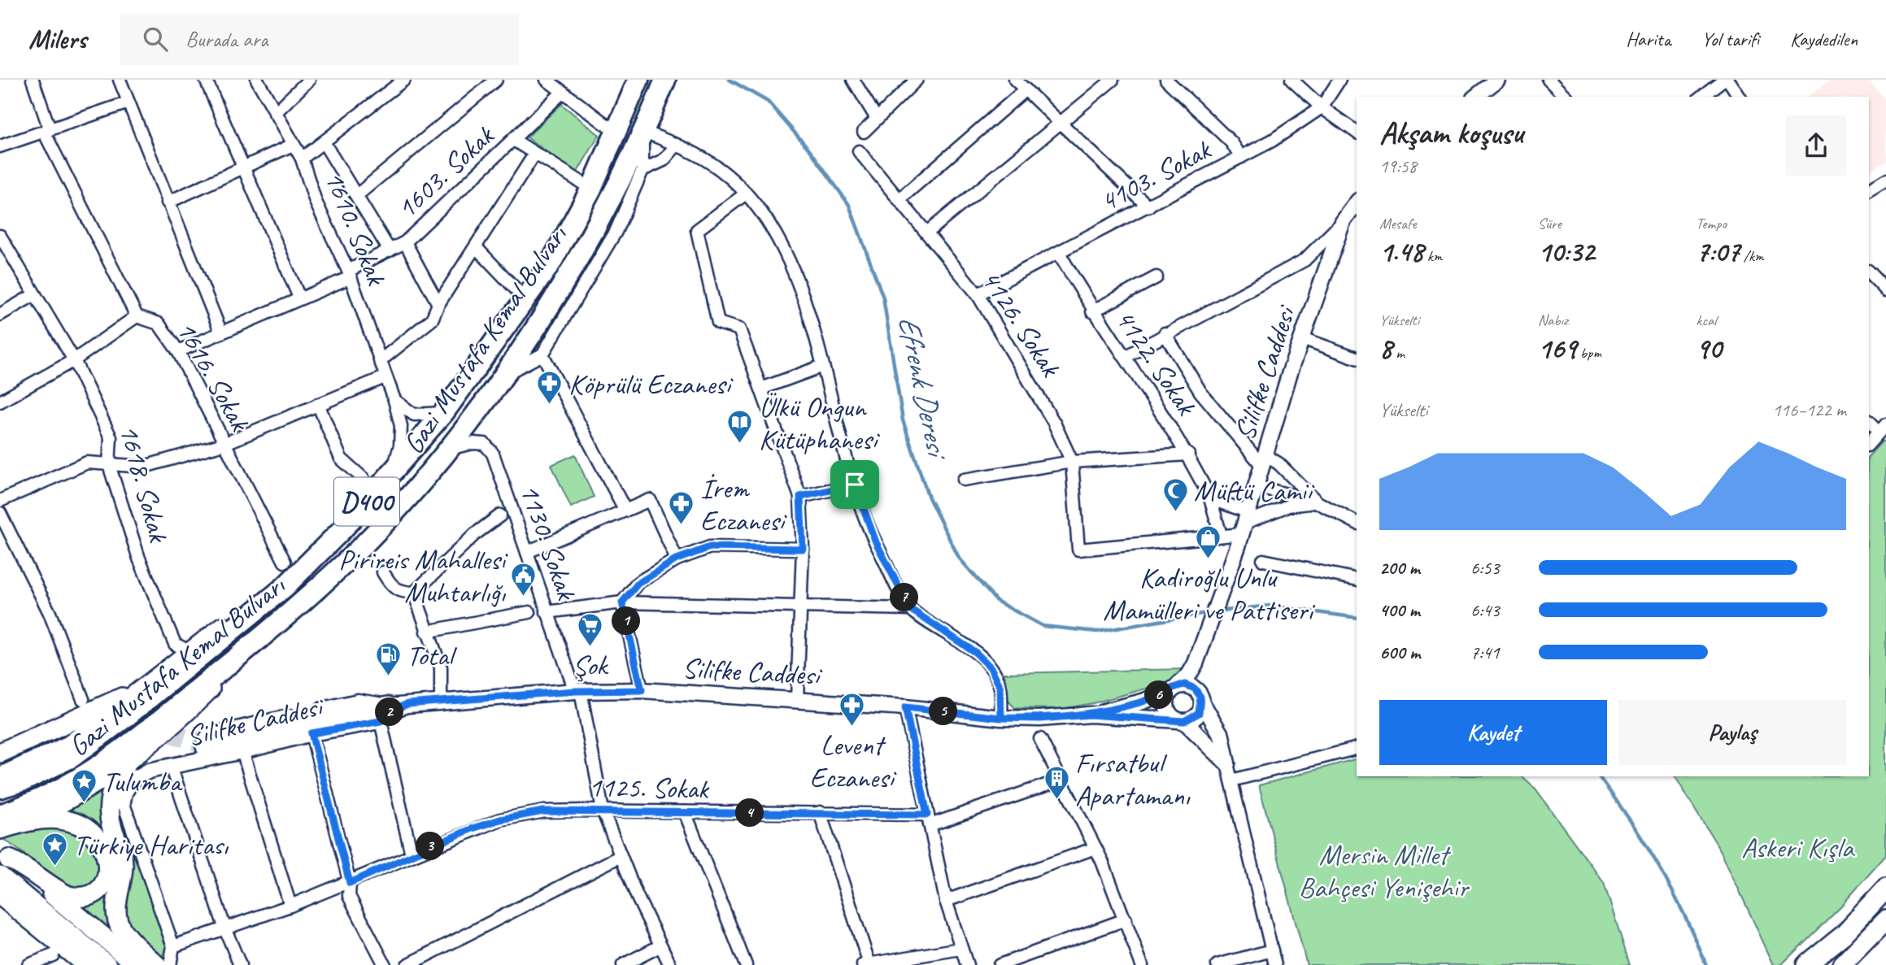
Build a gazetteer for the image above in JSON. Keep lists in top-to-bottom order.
{
  "streets": {
    "highway": ["Gazi Mustafa Kemal Bulvarı", "D400"],
    "street": [
      "1603. Sokak",
      "4103. Sokak",
      "1610. Sokak",
      "4126. Sokak",
      "4122. Sokak",
      "Silifke Caddesi",
      "1616. Sokak",
      "1618. Sokak",
      "1130. Sokak",
      "1125. Sokak"
    ]
  },
  "crossings": [
    ["1603. Sokak", "1610. Sokak"],
    ["1603. Sokak", "1616. Sokak"],
    ["4103. Sokak", "4126. Sokak"],
    ["4103. Sokak", "4122. Sokak"],
    ["1610. Sokak", "Gazi Mustafa Kemal Bulvarı"],
    ["4126. Sokak", "4122. Sokak"],
    ["Gazi Mustafa Kemal Bulvarı", "1130. Sokak"],
    ["Silifke Caddesi", "1130. Sokak"],
    ["1130. Sokak", "1125. Sokak"]
  ],
  "water": ["Efrenk Deresi"],
  "parks": ["Askeri Kışla", "Mersin Millet Bahçesi Yenişehir"],
  "places": {
    "pharmacy": ["Köprülü Eczanesi", "İrem Eczanesi", "Levent Eczanesi"],
    "library": ["Ülkü Ongun Kütüphanesi"],
    "mosque": ["Müftü Camii"],
    "shop": ["Kadiroğlu Unlu Mamülleri ve Pattiseri"],
    "public building": ["Pirireis Mahallesi Muhtarlığı"],
    "supermarket": ["Şok"],
    "fuel station": ["Total"],
    "building": ["Fırsatbul Apartamanı"],
    "place": ["Tulumba", "Türkiye Haritası"]
  },
  "page": {
    "header": "Milers",
    "search": "Burada ara",
    "nav": ["Harita", "Yol tarifi", "Kaydedilen"],
    "heading": ["Akşam koşusu", "19:58"],
    "stats": [
      ["Mesafe", "1.48 km"],
      ["Süre", "10:32"],
      ["Tempo", "7:07 /km"],
      ["Yükselti", "8 m"],
      ["Nabız", "169 bpm"],
      ["kcal", "90"]
    ],
    "chart": ["Yükselti", "116–122 m"],
    "list": [
      {
        "name": "200 m",
        "note": "6:53"
      },
      {
        "name": "400 m",
        "note": "6:43"
      },
      {
        "name": "600 m",
        "note": "7:41"
      }
    ],
    "pins": [
      "7",
      "1",
      "6",
      "5",
      "2",
      "4",
      "3"
    ],
    "buttons": ["Kaydet", "Paylaş"]
  }
}
